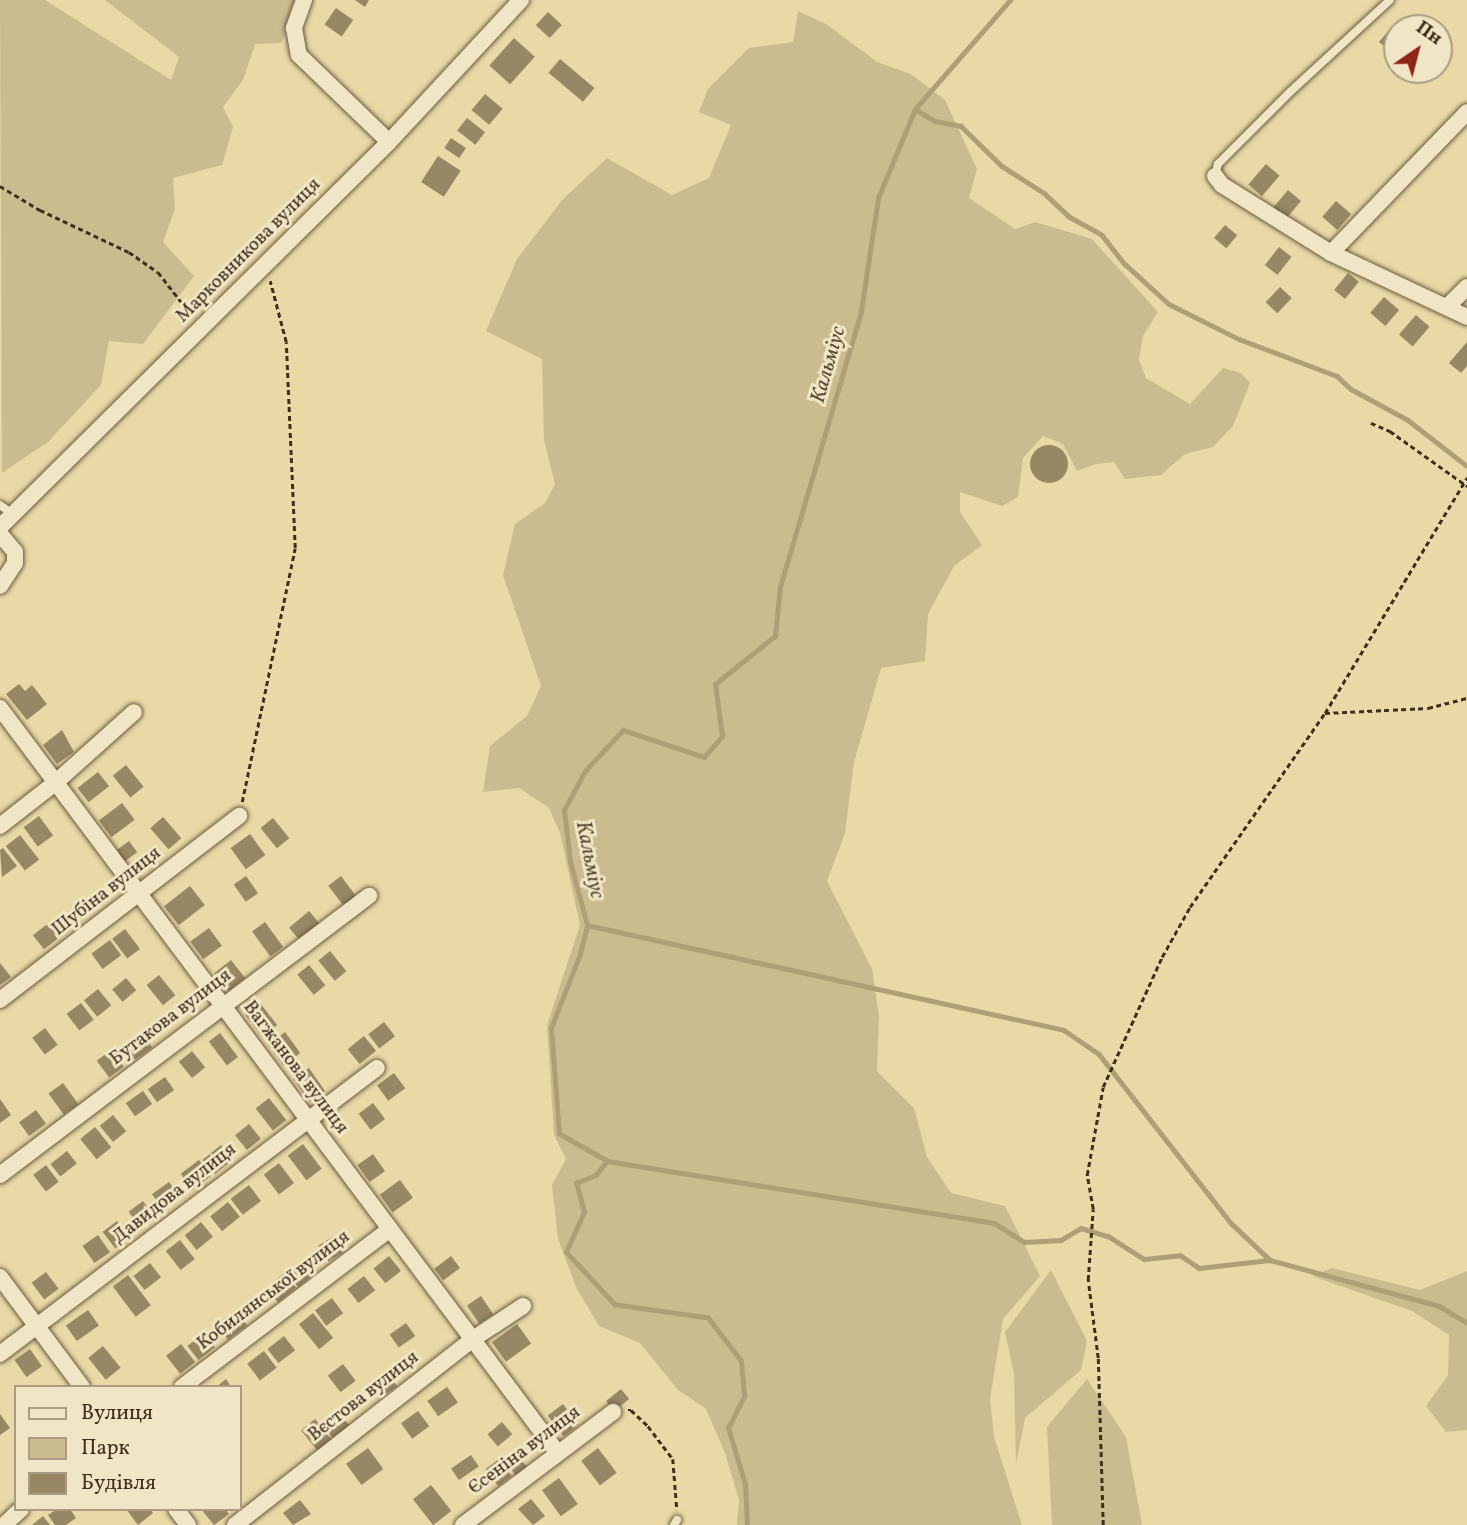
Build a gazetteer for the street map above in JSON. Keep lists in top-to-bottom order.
{
  "streets": {
    "street": [
      "Марковникова вулиця",
      "Шубіна вулиця",
      "Бутакова вулиця",
      "Вагжанова вулиця",
      "Давидова вулиця",
      "Кобилянської вулиця",
      "Вєстова вулиця",
      "Єсеніна вулиця"
    ]
  },
  "crossings": [
    ["Шубіна вулиця", "Вагжанова вулиця"],
    ["Бутакова вулиця", "Вагжанова вулиця"],
    ["Вагжанова вулиця", "Давидова вулиця"],
    ["Вагжанова вулиця", "Кобилянської вулиця"],
    ["Вагжанова вулиця", "Вєстова вулиця"],
    ["Вагжанова вулиця", "Єсеніна вулиця"]
  ],
  "water": ["Кальміус"],
  "legend": ["Вулиця", "Парк", "Будівля"],
  "north": "top right"
}
